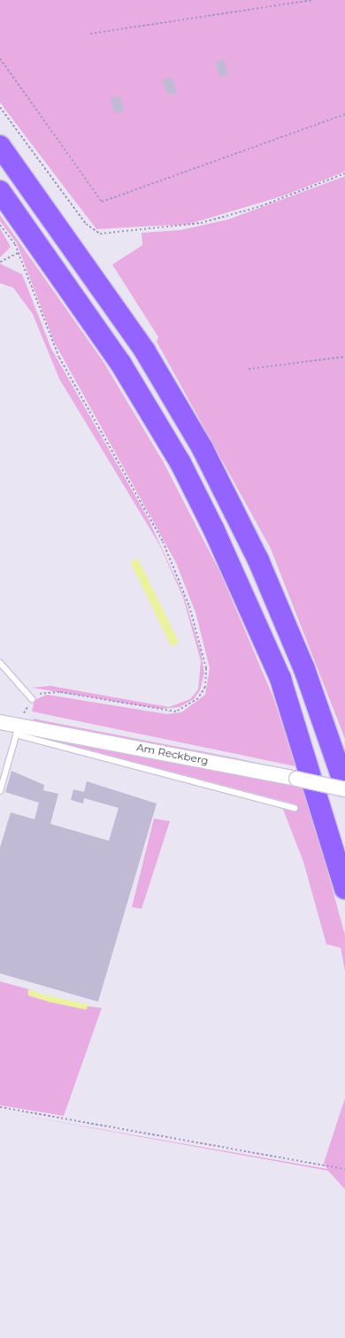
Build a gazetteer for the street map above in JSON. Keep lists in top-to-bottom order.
{
  "streets": {
    "street": ["Am Reckberg"]
  }
}
